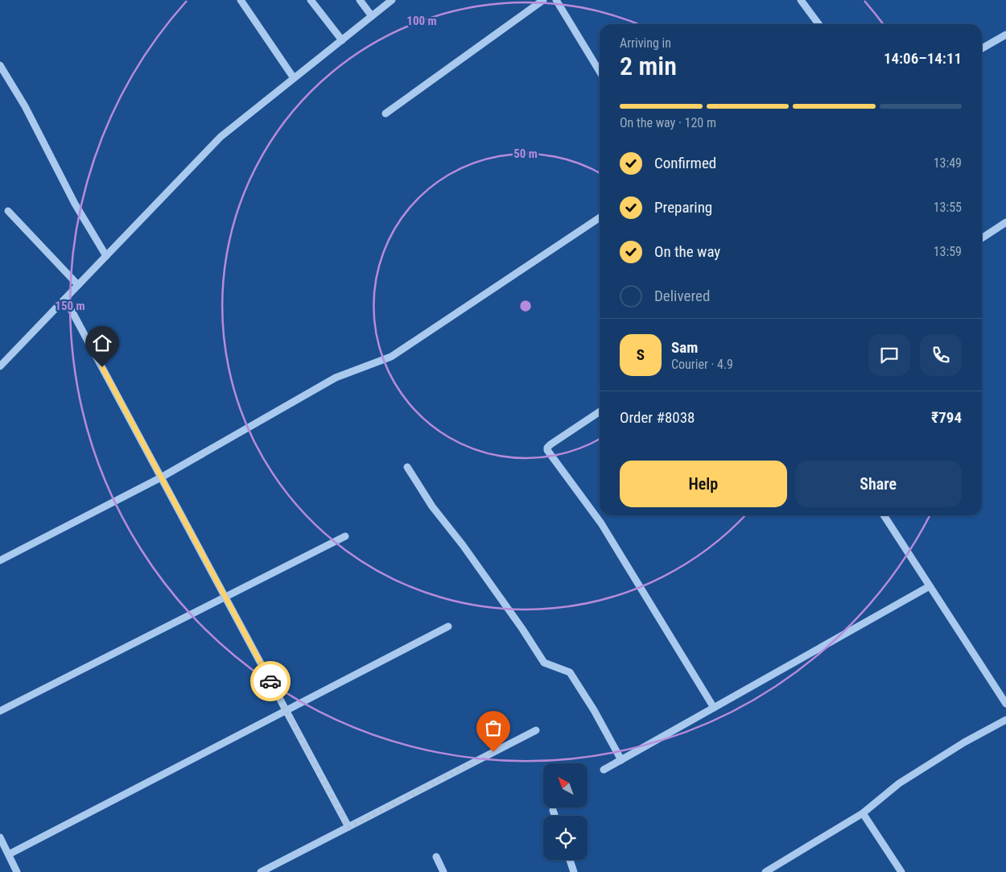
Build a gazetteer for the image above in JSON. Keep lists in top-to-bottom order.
{
  "north": "top left",
  "page": {
    "heading": ["2 min", "Arriving in", "14:06–14:11"],
    "panel": [
      "Sam",
      "Courier · 4.9",
      "Order #8038",
      "₹794"
    ],
    "bar": "On the way · 120 m",
    "list": [
      ["Confirmed", "13:49"],
      ["Preparing", "13:55"],
      ["On the way", "13:59"],
      "Delivered"
    ],
    "round": "S",
    "buttons": ["Help", "Share"]
  },
  "rings": ["100 m", "50 m", "150 m"]
}
